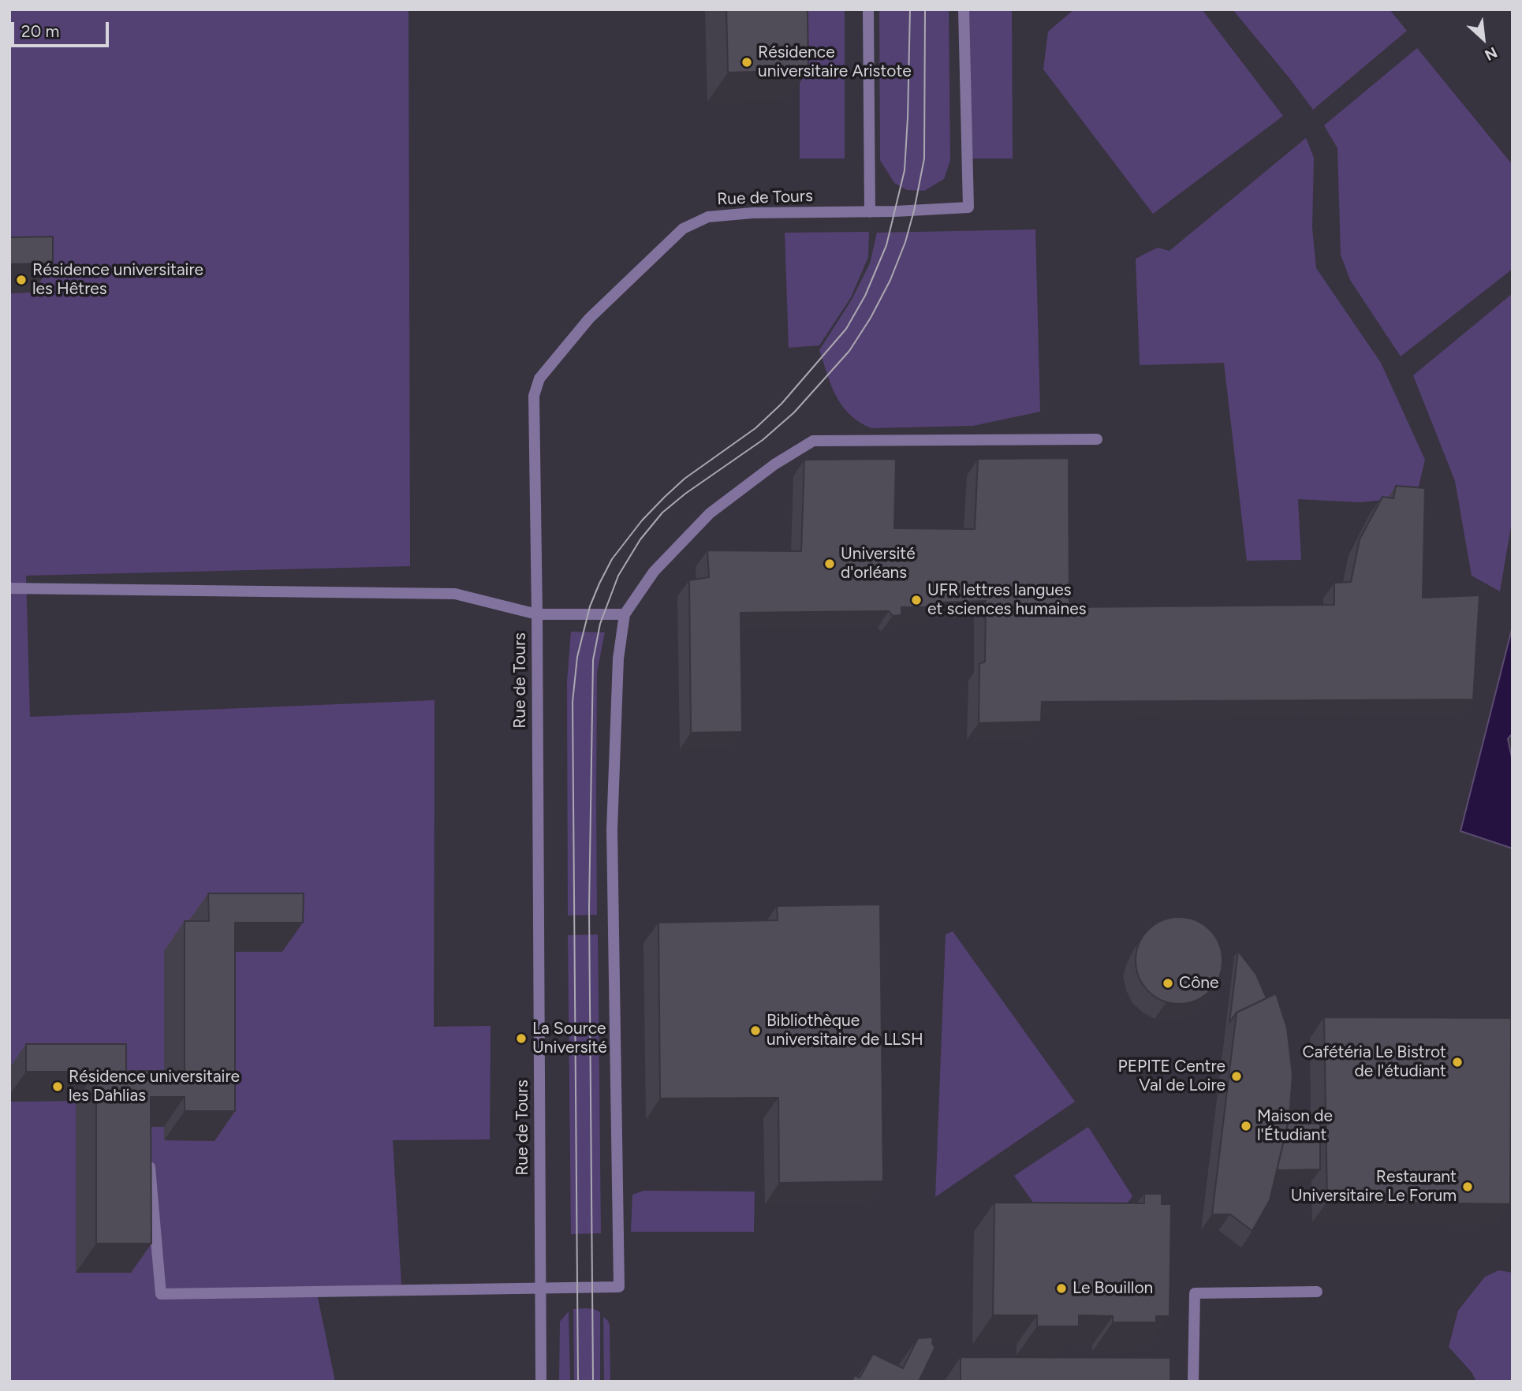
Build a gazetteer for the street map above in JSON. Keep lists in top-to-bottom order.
{
  "streets": {
    "street": ["Rue de Tours"]
  },
  "places": [
    "Résidence universitaire Aristote",
    "Résidence universitaire les Hêtres",
    "Université d'orléans",
    "UFR lettres langues et sciences humaines",
    "Cône",
    "Bibliothèque universitaire de LLSH",
    "La Source Université",
    "Cafétéria Le Bistrot de l'étudiant",
    "PEPITE Centre Val de Loire",
    "Résidence universitaire les Dahlias",
    "Maison de l'Étudiant",
    "Restaurant Universitaire Le Forum",
    "Le Bouillon"
  ],
  "scale_bar": "20 m",
  "north": "bottom right"
}
